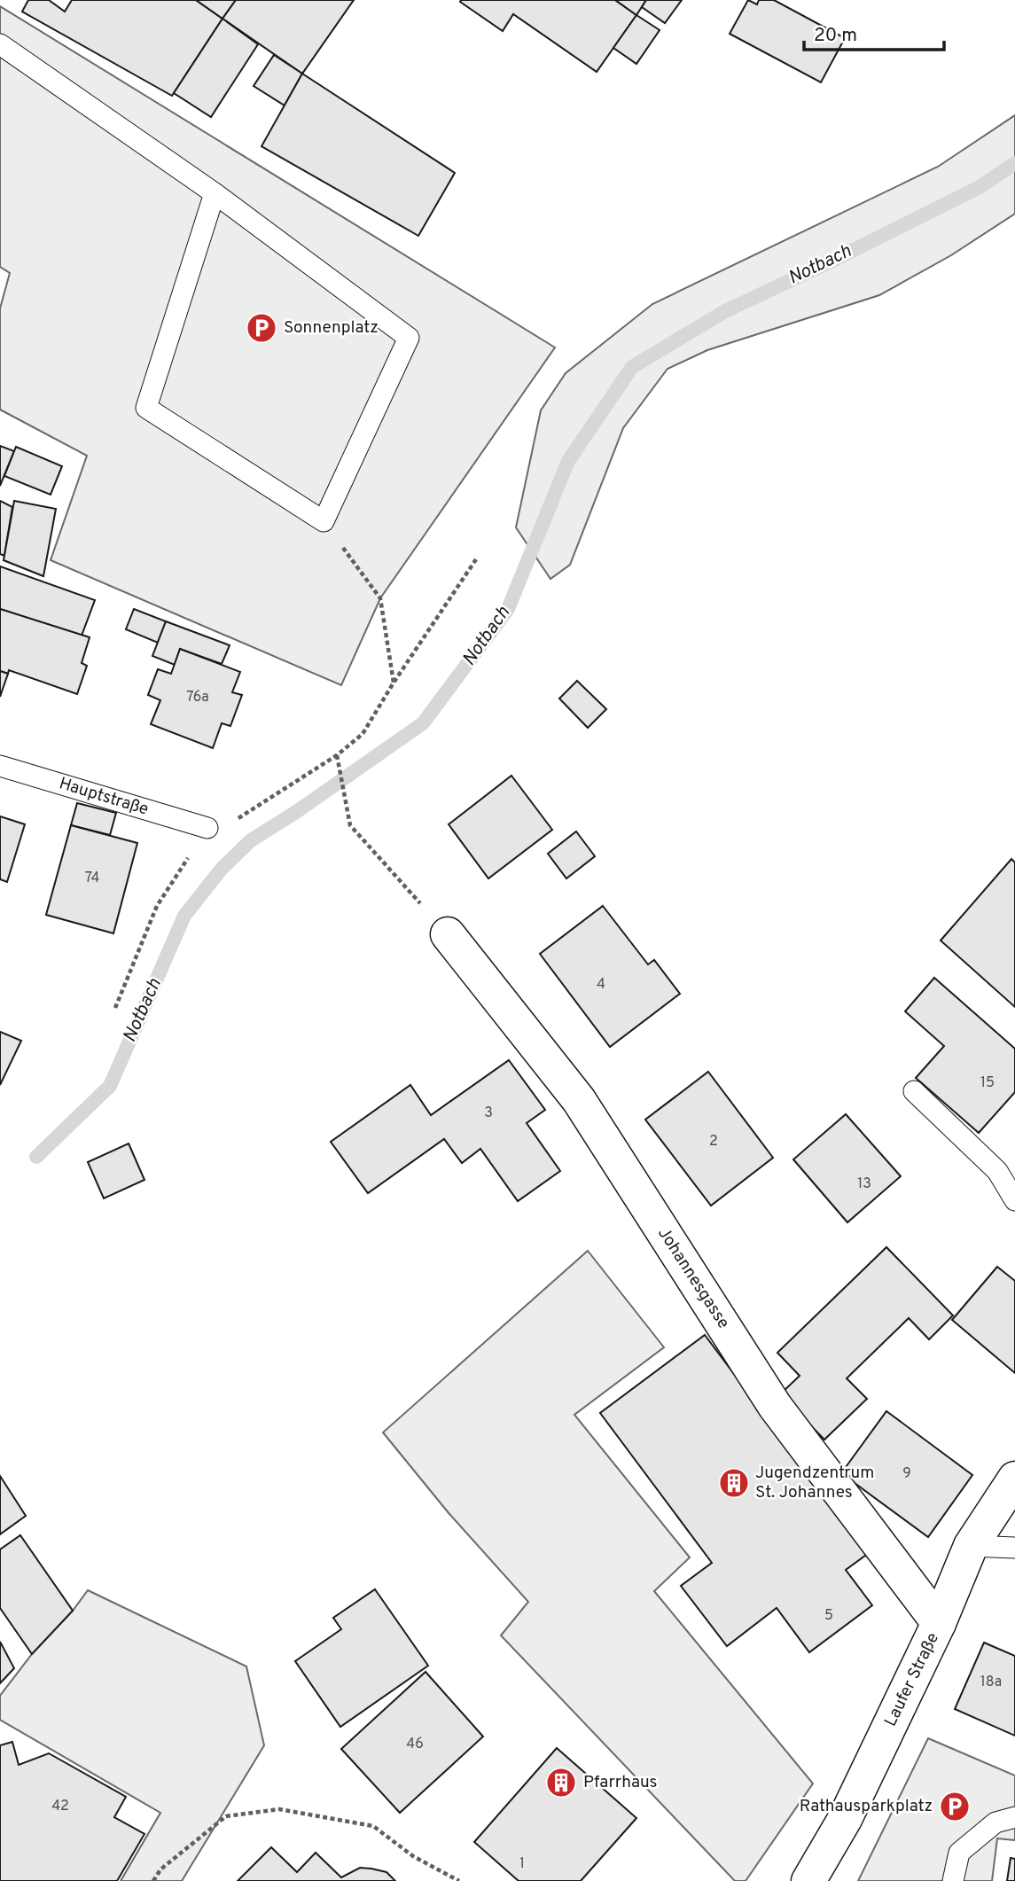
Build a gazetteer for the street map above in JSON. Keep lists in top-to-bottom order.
{
  "streets": {
    "street": ["Johannesgasse", "Laufer Straße"],
    "lane": ["Hauptstraße"]
  },
  "crossings": [
    ["Johannesgasse", "Laufer Straße"]
  ],
  "water": ["Notbach"],
  "places": {
    "parking": ["Sonnenplatz", "Rathausparkplatz"],
    "building": ["Jugendzentrum St. Johannes", "Pfarrhaus"]
  },
  "house_numbers": [
    "76a",
    "74",
    "4",
    "15",
    "3",
    "2",
    "13",
    "9",
    "5",
    "18a",
    "46",
    "42",
    "1"
  ],
  "scale_bar": "20 m"
}
